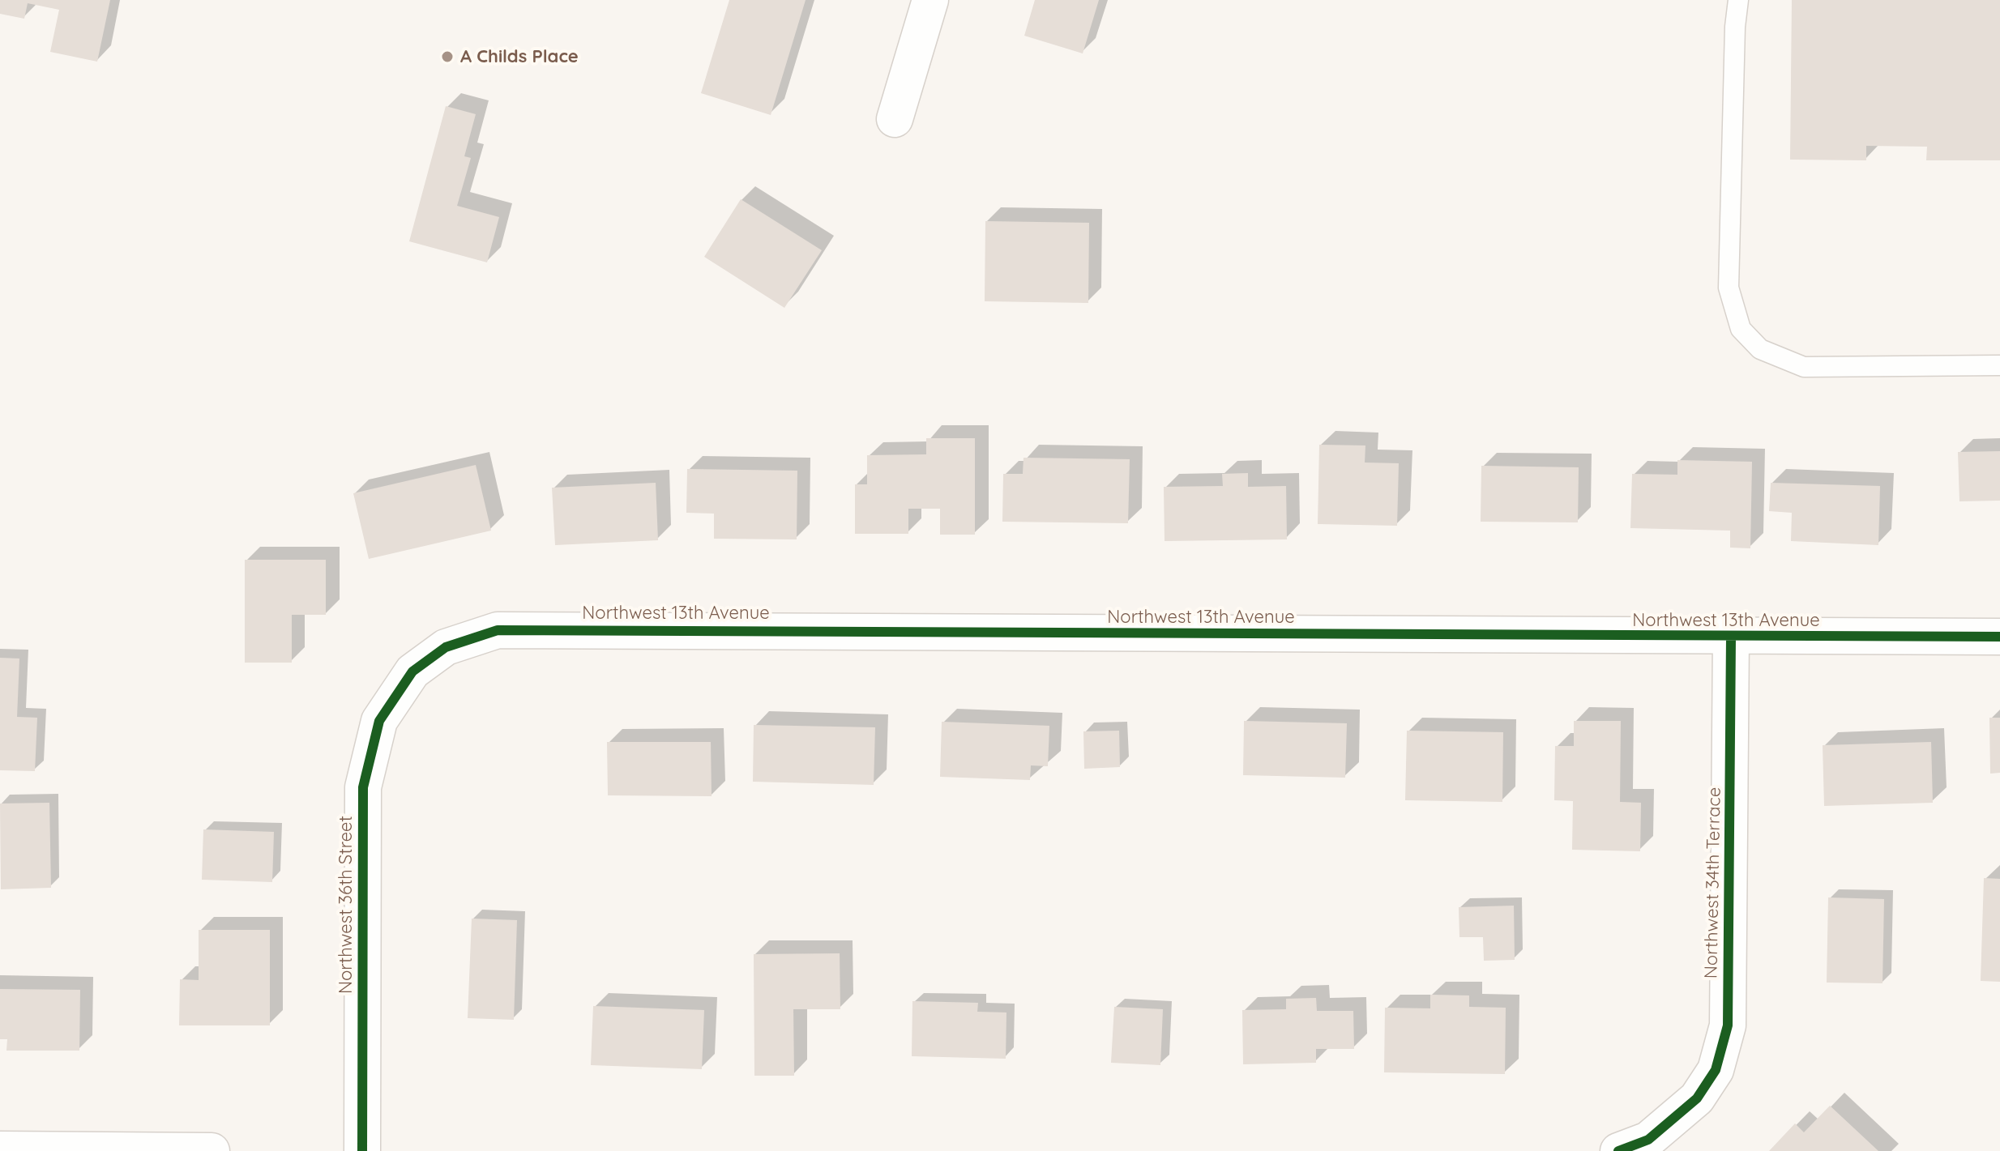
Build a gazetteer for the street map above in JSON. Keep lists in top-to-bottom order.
{
  "streets": {
    "street": ["Northwest 13th Avenue", "Northwest 34th Terrace", "Northwest 36th Street"]
  },
  "crossings": [
    ["Northwest 13th Avenue", "Northwest 34th Terrace"],
    ["Northwest 13th Avenue", "Northwest 36th Street"]
  ],
  "places": ["A Childs Place"]
}
